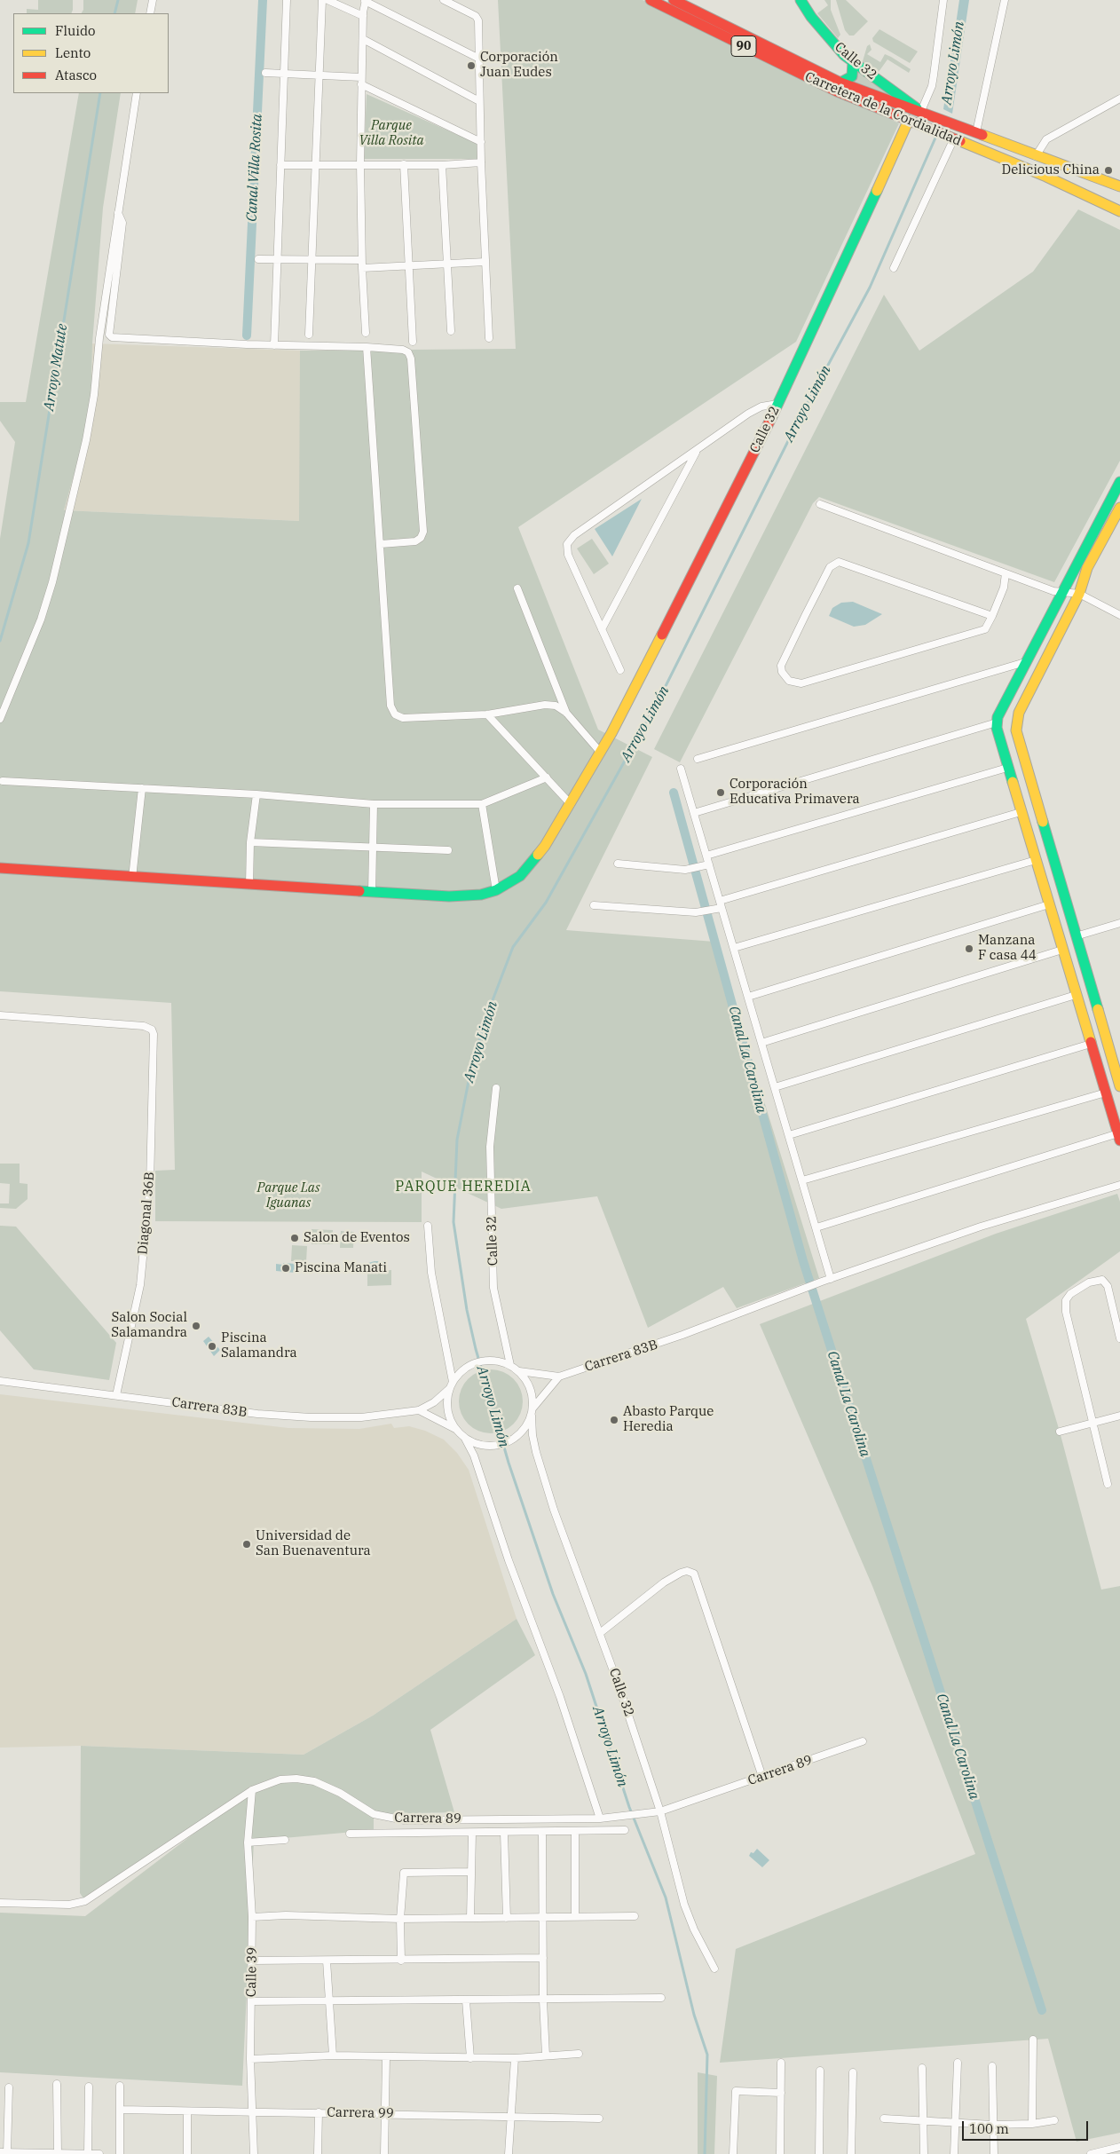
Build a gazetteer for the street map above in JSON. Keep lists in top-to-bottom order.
{
  "streets": {
    "main road": ["90", "Calle 32", "Carretera de la Cordialidad"],
    "street": [
      "Diagonal 36B",
      "Carrera 83B",
      "Carrera 89",
      "Calle 39",
      "Carrera 99"
    ]
  },
  "crossings": [
    ["Calle 32", "Carretera de la Cordialidad"],
    ["Calle 32", "Carrera 83B"],
    ["Calle 32", "Carrera 89"],
    ["Diagonal 36B", "Carrera 83B"],
    ["Carrera 89", "Calle 39"],
    ["Calle 39", "Carrera 99"]
  ],
  "districts": ["PARQUE HEREDIA"],
  "water": [
    "Arroyo Limón",
    "Canal Villa Rosita",
    "Arroyo Matute",
    "Canal La Carolina"
  ],
  "parks": ["Parque Villa Rosita", "Parque Las Iguanas"],
  "places": [
    "Corporación Juan Eudes",
    "Delicious China",
    "Corporación Educativa Primavera",
    "Manzana F casa 44",
    "Salon de Eventos",
    "Piscina Manati",
    "Salon Social Salamandra",
    "Piscina Salamandra",
    "Abasto Parque Heredia",
    "Universidad de San Buenaventura"
  ],
  "legend": ["Fluido", "Lento", "Atasco"],
  "scale_bar": "100 m"
}
